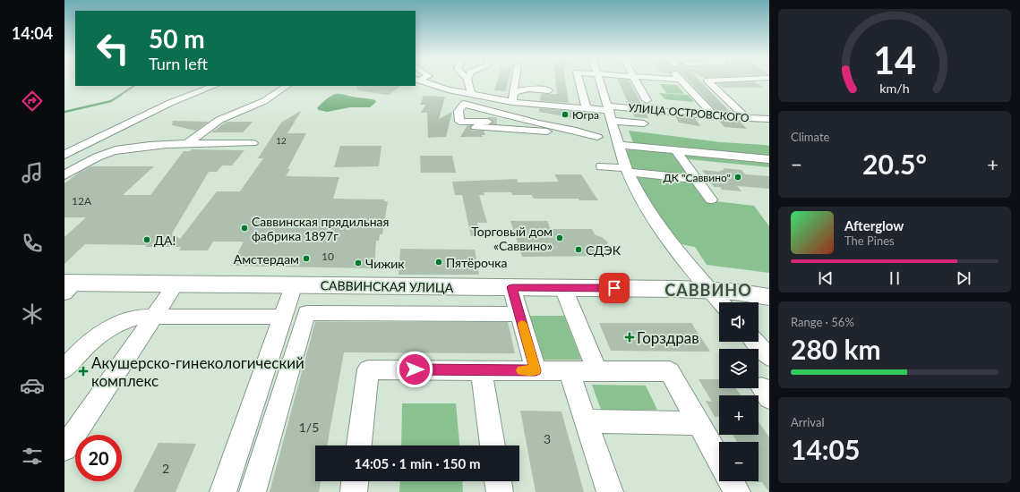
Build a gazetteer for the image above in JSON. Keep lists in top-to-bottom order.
{
  "streets": {
    "main road": ["САВВИНСКАЯ УЛИЦА"],
    "street": ["УЛИЦА ОСТРОВСКОГО"]
  },
  "districts": ["САВВИНО"],
  "places": {
    "other": [
      "Югра",
      "ДК \"Саввино\"",
      "Саввинская прядильная фабрика 1897г",
      "Торговый дом «Саввино»",
      "ДА!",
      "СДЭК",
      "Амстердам",
      "Пятёрочка",
      "Чижик"
    ],
    "health": ["Горздрав", "Акушерско-гинекологический комплекс"]
  },
  "house_numbers": [
    "12",
    "12А",
    "10",
    "1/5",
    "3",
    "2"
  ],
  "page": {
    "tabs": "14:04",
    "turn": ["50 m", "Turn left"],
    "tile": [
      "Climate",
      ["Range · 56%", "280 km"],
      ["Arrival", "14:05"]
    ],
    "heat": ["−", "20.5°", "+"],
    "song": ["Afterglow", "The Pines"],
    "map_buttons": ["+", "−"],
    "limit": "20",
    "trip": "14:05 · 1 min · 150 m",
    "gauge": ["14", "km/h"]
  }
}
